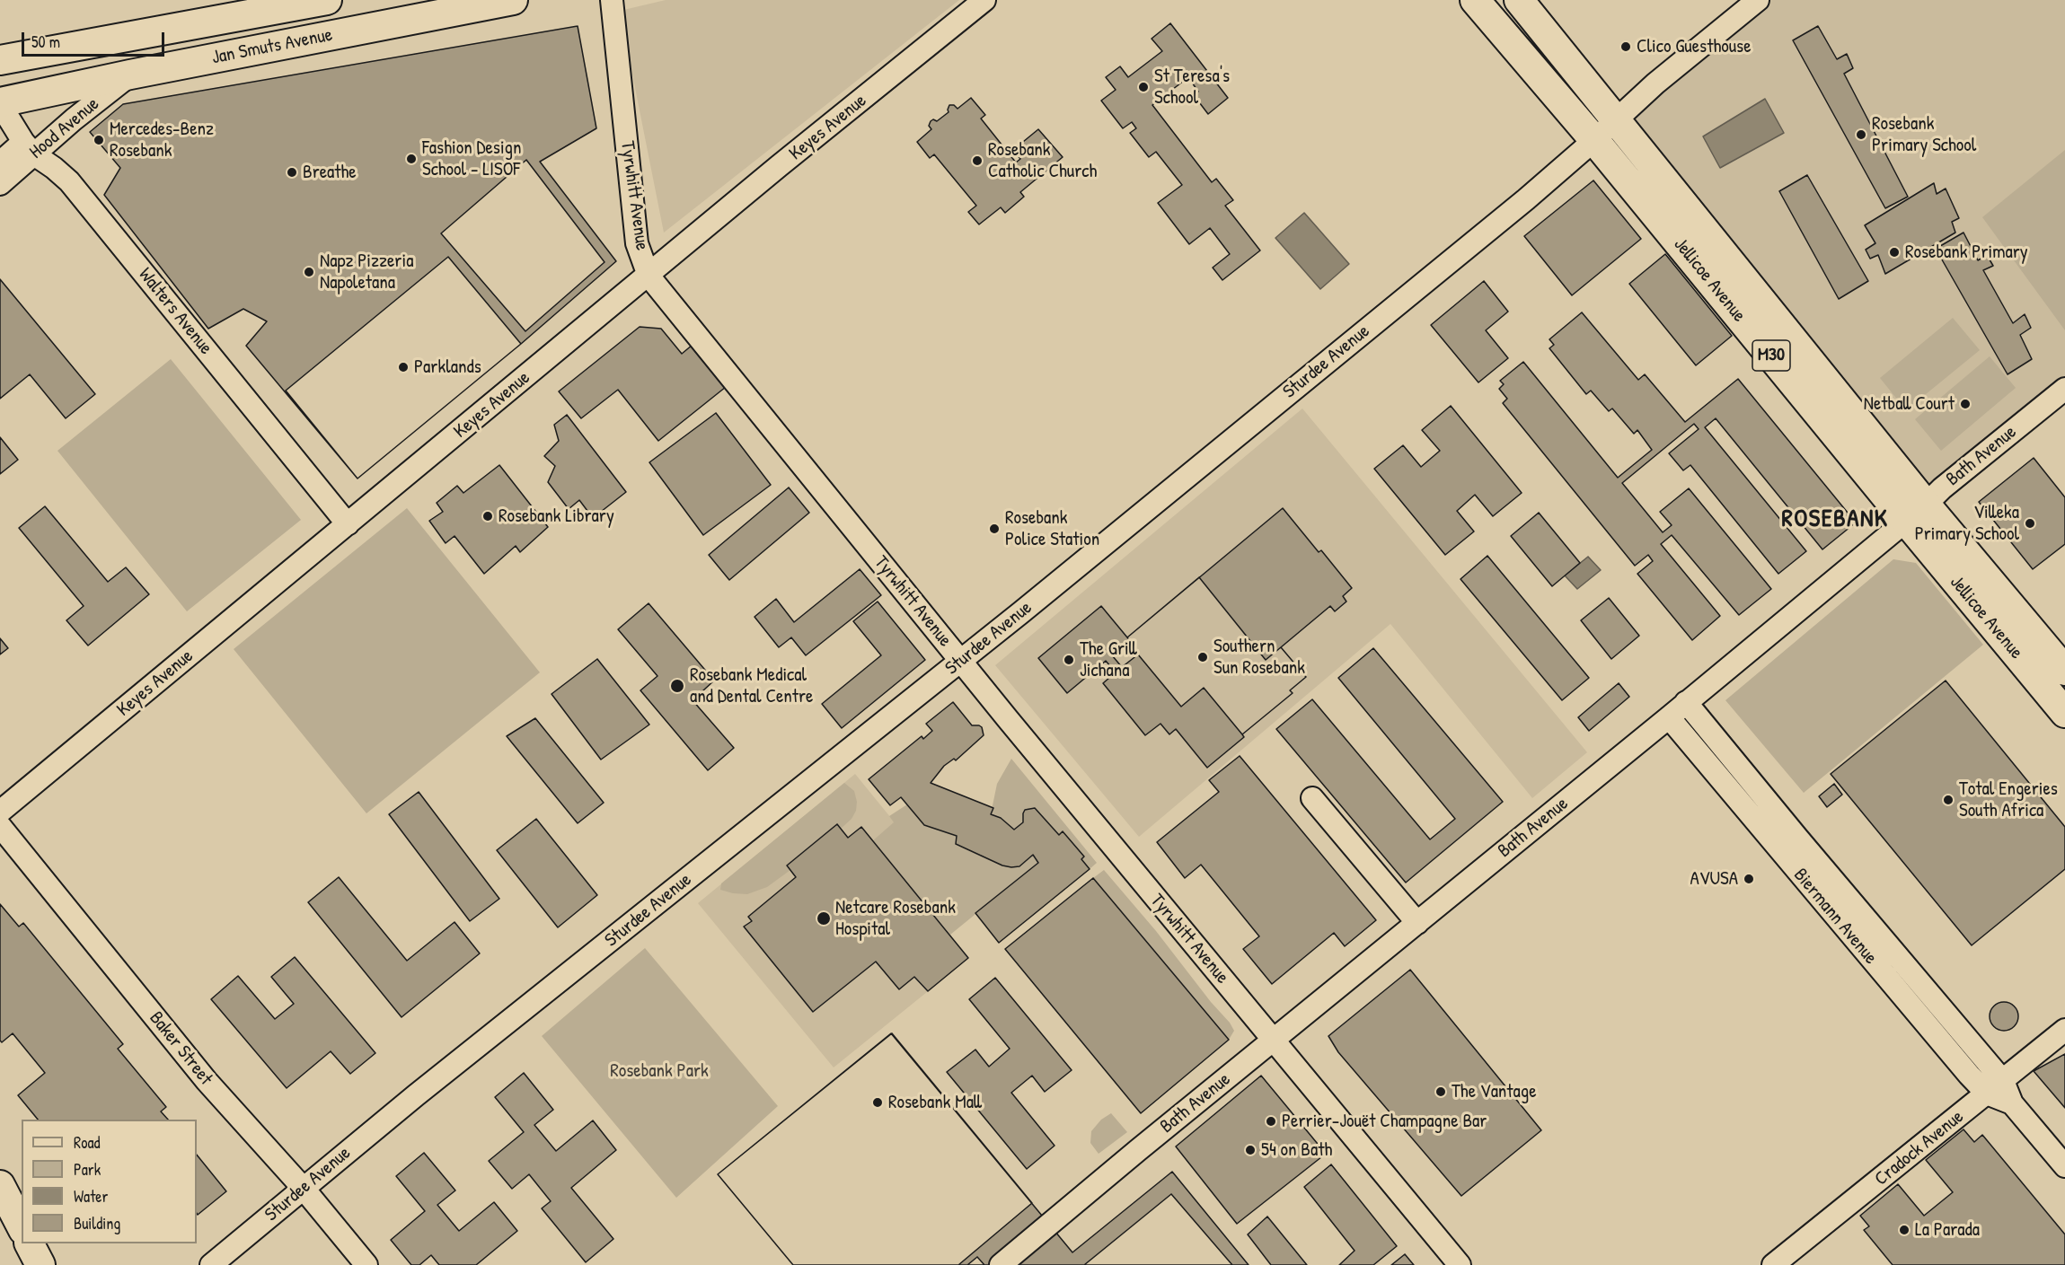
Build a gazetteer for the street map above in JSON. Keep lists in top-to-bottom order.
{
  "streets": {
    "main road": ["Jan Smuts Avenue", "Jellicoe Avenue", "M30"],
    "street": [
      "Keyes Avenue",
      "Hood Avenue",
      "Tyrwhitt Avenue",
      "Walters Avenue",
      "Sturdee Avenue",
      "Bath Avenue",
      "Biermann Avenue",
      "Baker Street",
      "Cradock Avenue"
    ]
  },
  "crossings": [
    ["Jan Smuts Avenue", "Hood Avenue"],
    ["Jan Smuts Avenue", "Walters Avenue"],
    ["Keyes Avenue", "Tyrwhitt Avenue"],
    ["Keyes Avenue", "Walters Avenue"],
    ["Hood Avenue", "Walters Avenue"],
    ["Tyrwhitt Avenue", "Sturdee Avenue"],
    ["Tyrwhitt Avenue", "Bath Avenue"],
    ["Jellicoe Avenue", "Sturdee Avenue"],
    ["Jellicoe Avenue", "Bath Avenue"],
    ["Sturdee Avenue", "Baker Street"],
    ["Bath Avenue", "Biermann Avenue"],
    ["Biermann Avenue", "Cradock Avenue"]
  ],
  "districts": ["ROSEBANK"],
  "parks": ["Rosebank Park"],
  "places": [
    "Clico Guesthouse",
    "St Teresa's School",
    "Rosebank Primary School",
    "Mercedes-Benz Rosebank",
    "Fashion Design School - LISOF",
    "Rosebank Catholic Church",
    "Breathe",
    "Rosebank Primary",
    "Napz Pizzeria Napoletana",
    "Parklands",
    "Netball Court",
    "Rosebank Library",
    "Villeka Primary School",
    "Rosebank Police Station",
    "Southern Sun Rosebank",
    "The Grill Jichana",
    "Rosebank Medical and Dental Centre",
    "Total Engeries South Africa",
    "AVUSA",
    "Netcare Rosebank Hospital",
    "The Vantage",
    "Rosebank Mall",
    "Perrier-Jouët Champagne Bar",
    "54 on Bath",
    "La Parada"
  ],
  "legend": [
    "Road",
    "Park",
    "Water",
    "Building"
  ],
  "scale_bar": "50 m"
}
